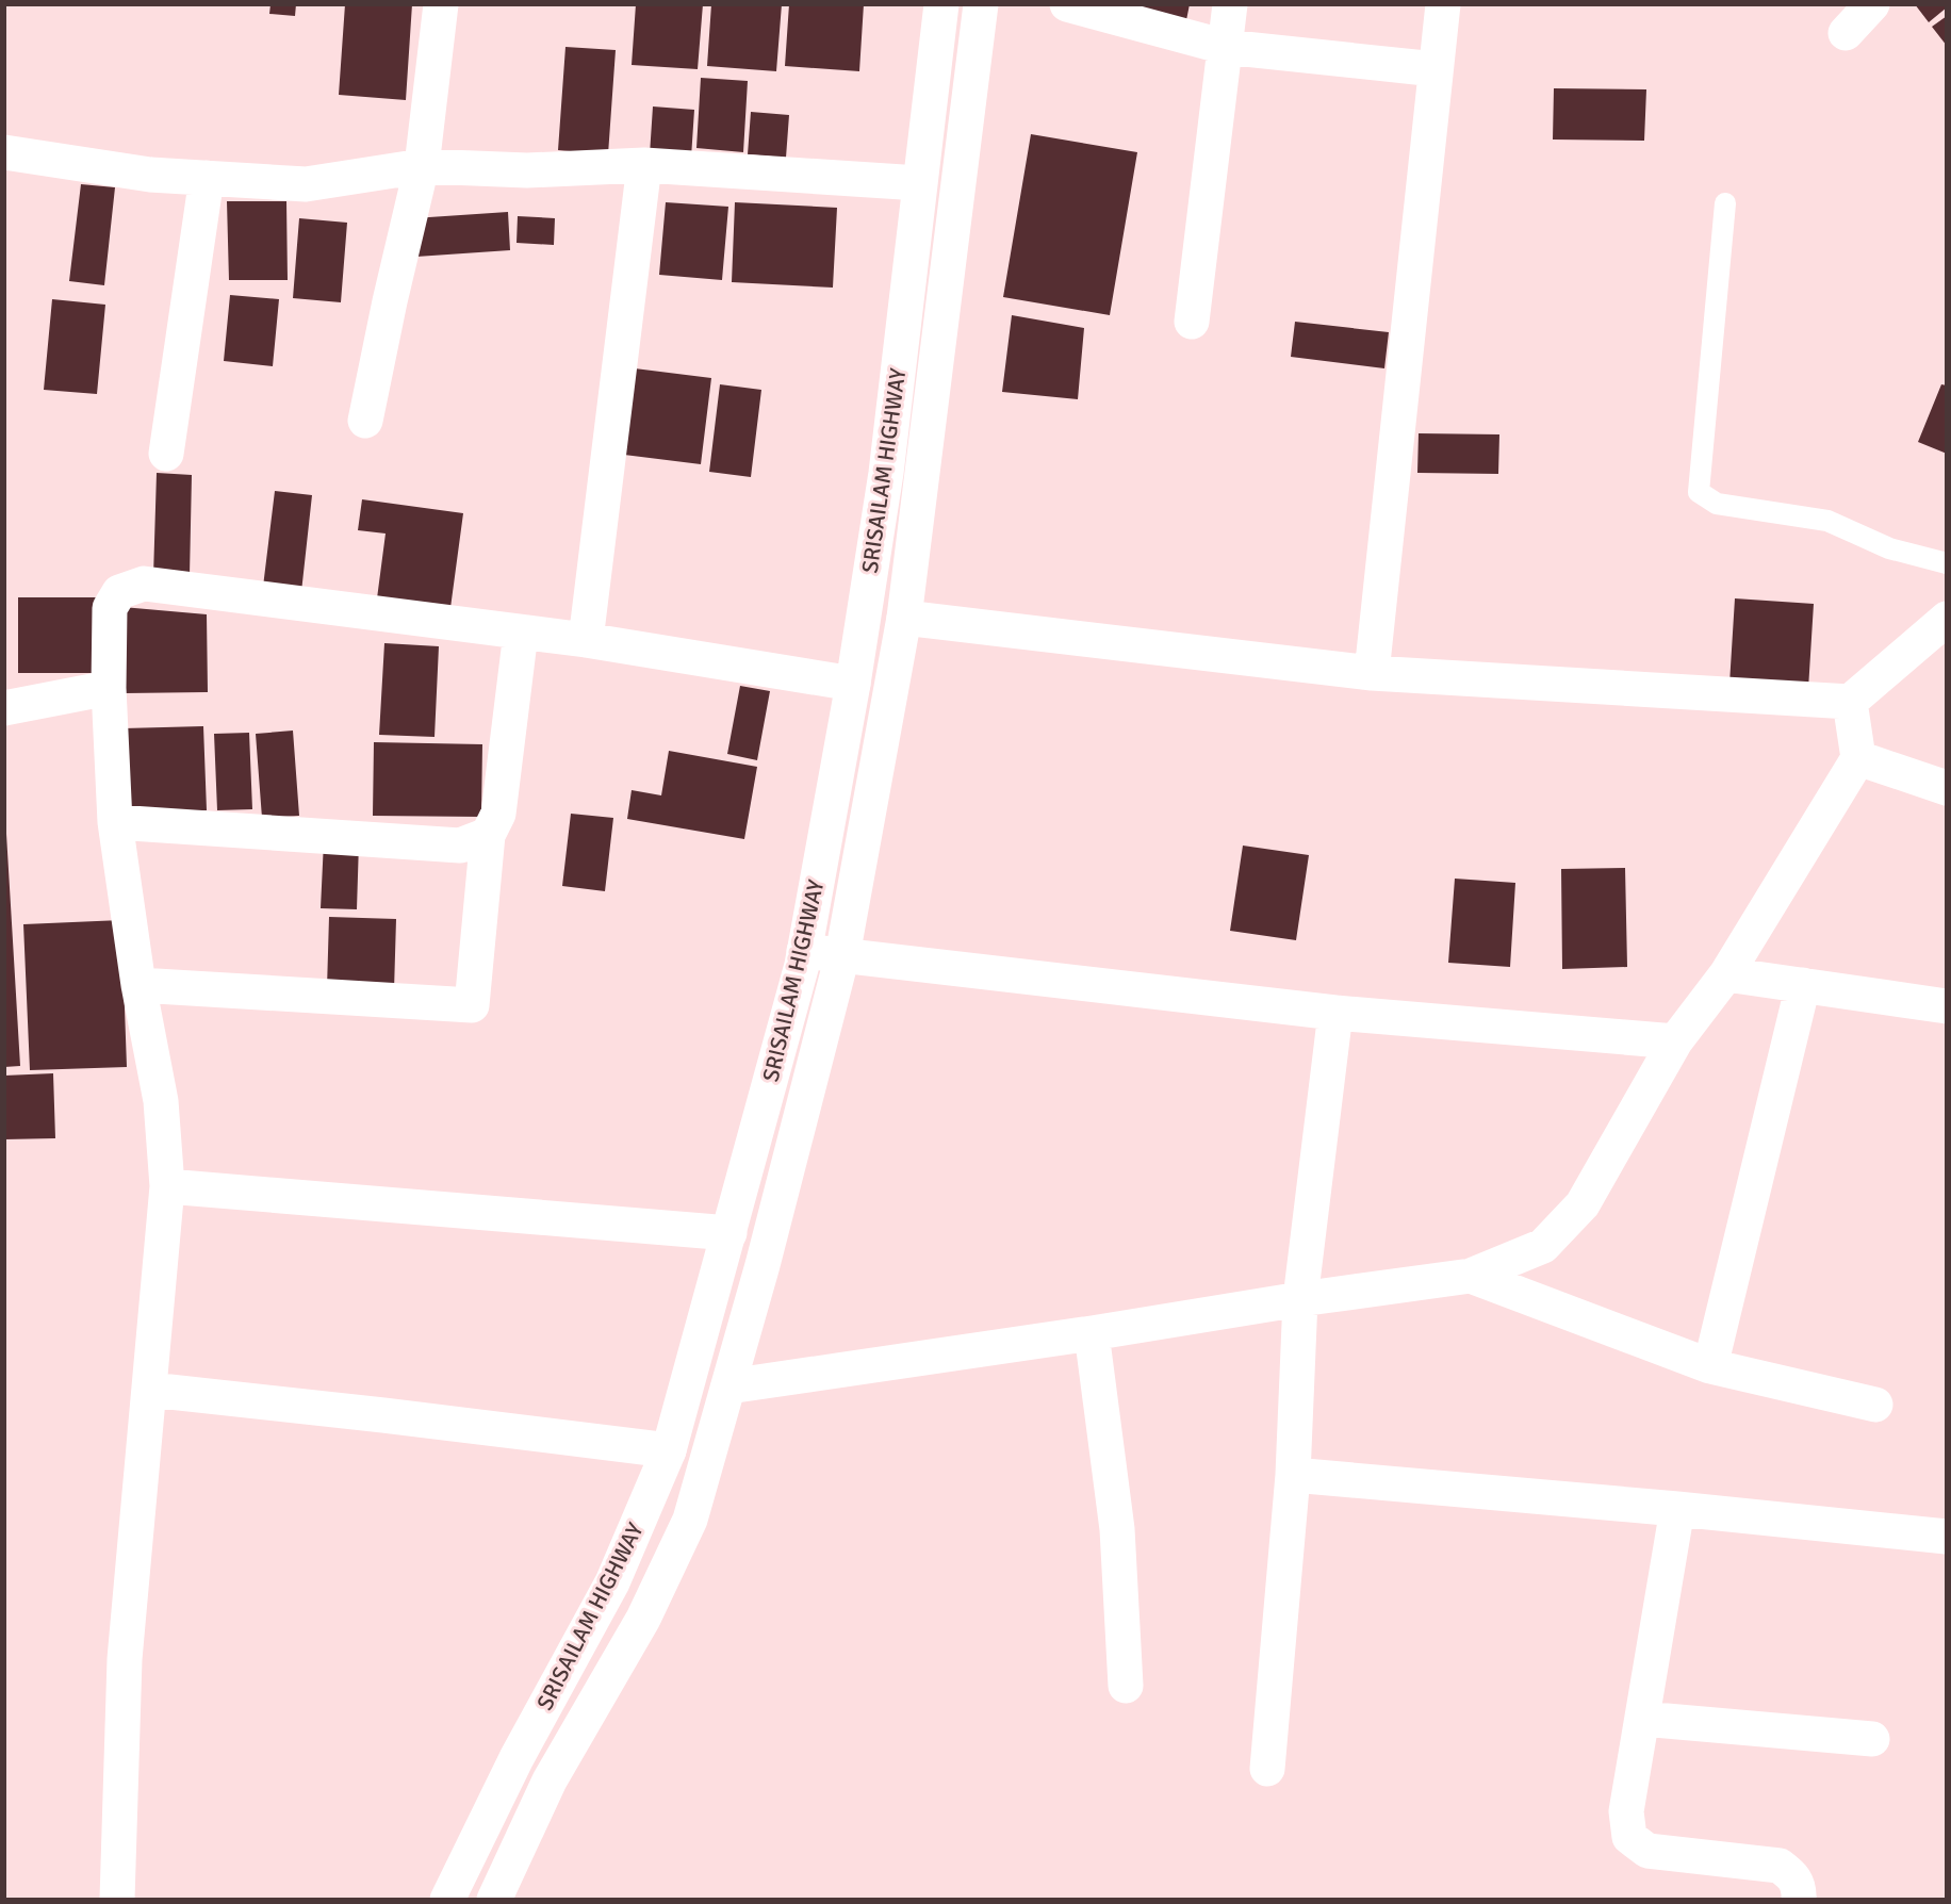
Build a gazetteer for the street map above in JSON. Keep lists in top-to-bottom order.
{
  "streets": {
    "main road": ["SRISAILAM HIGHWAY"]
  }
}
